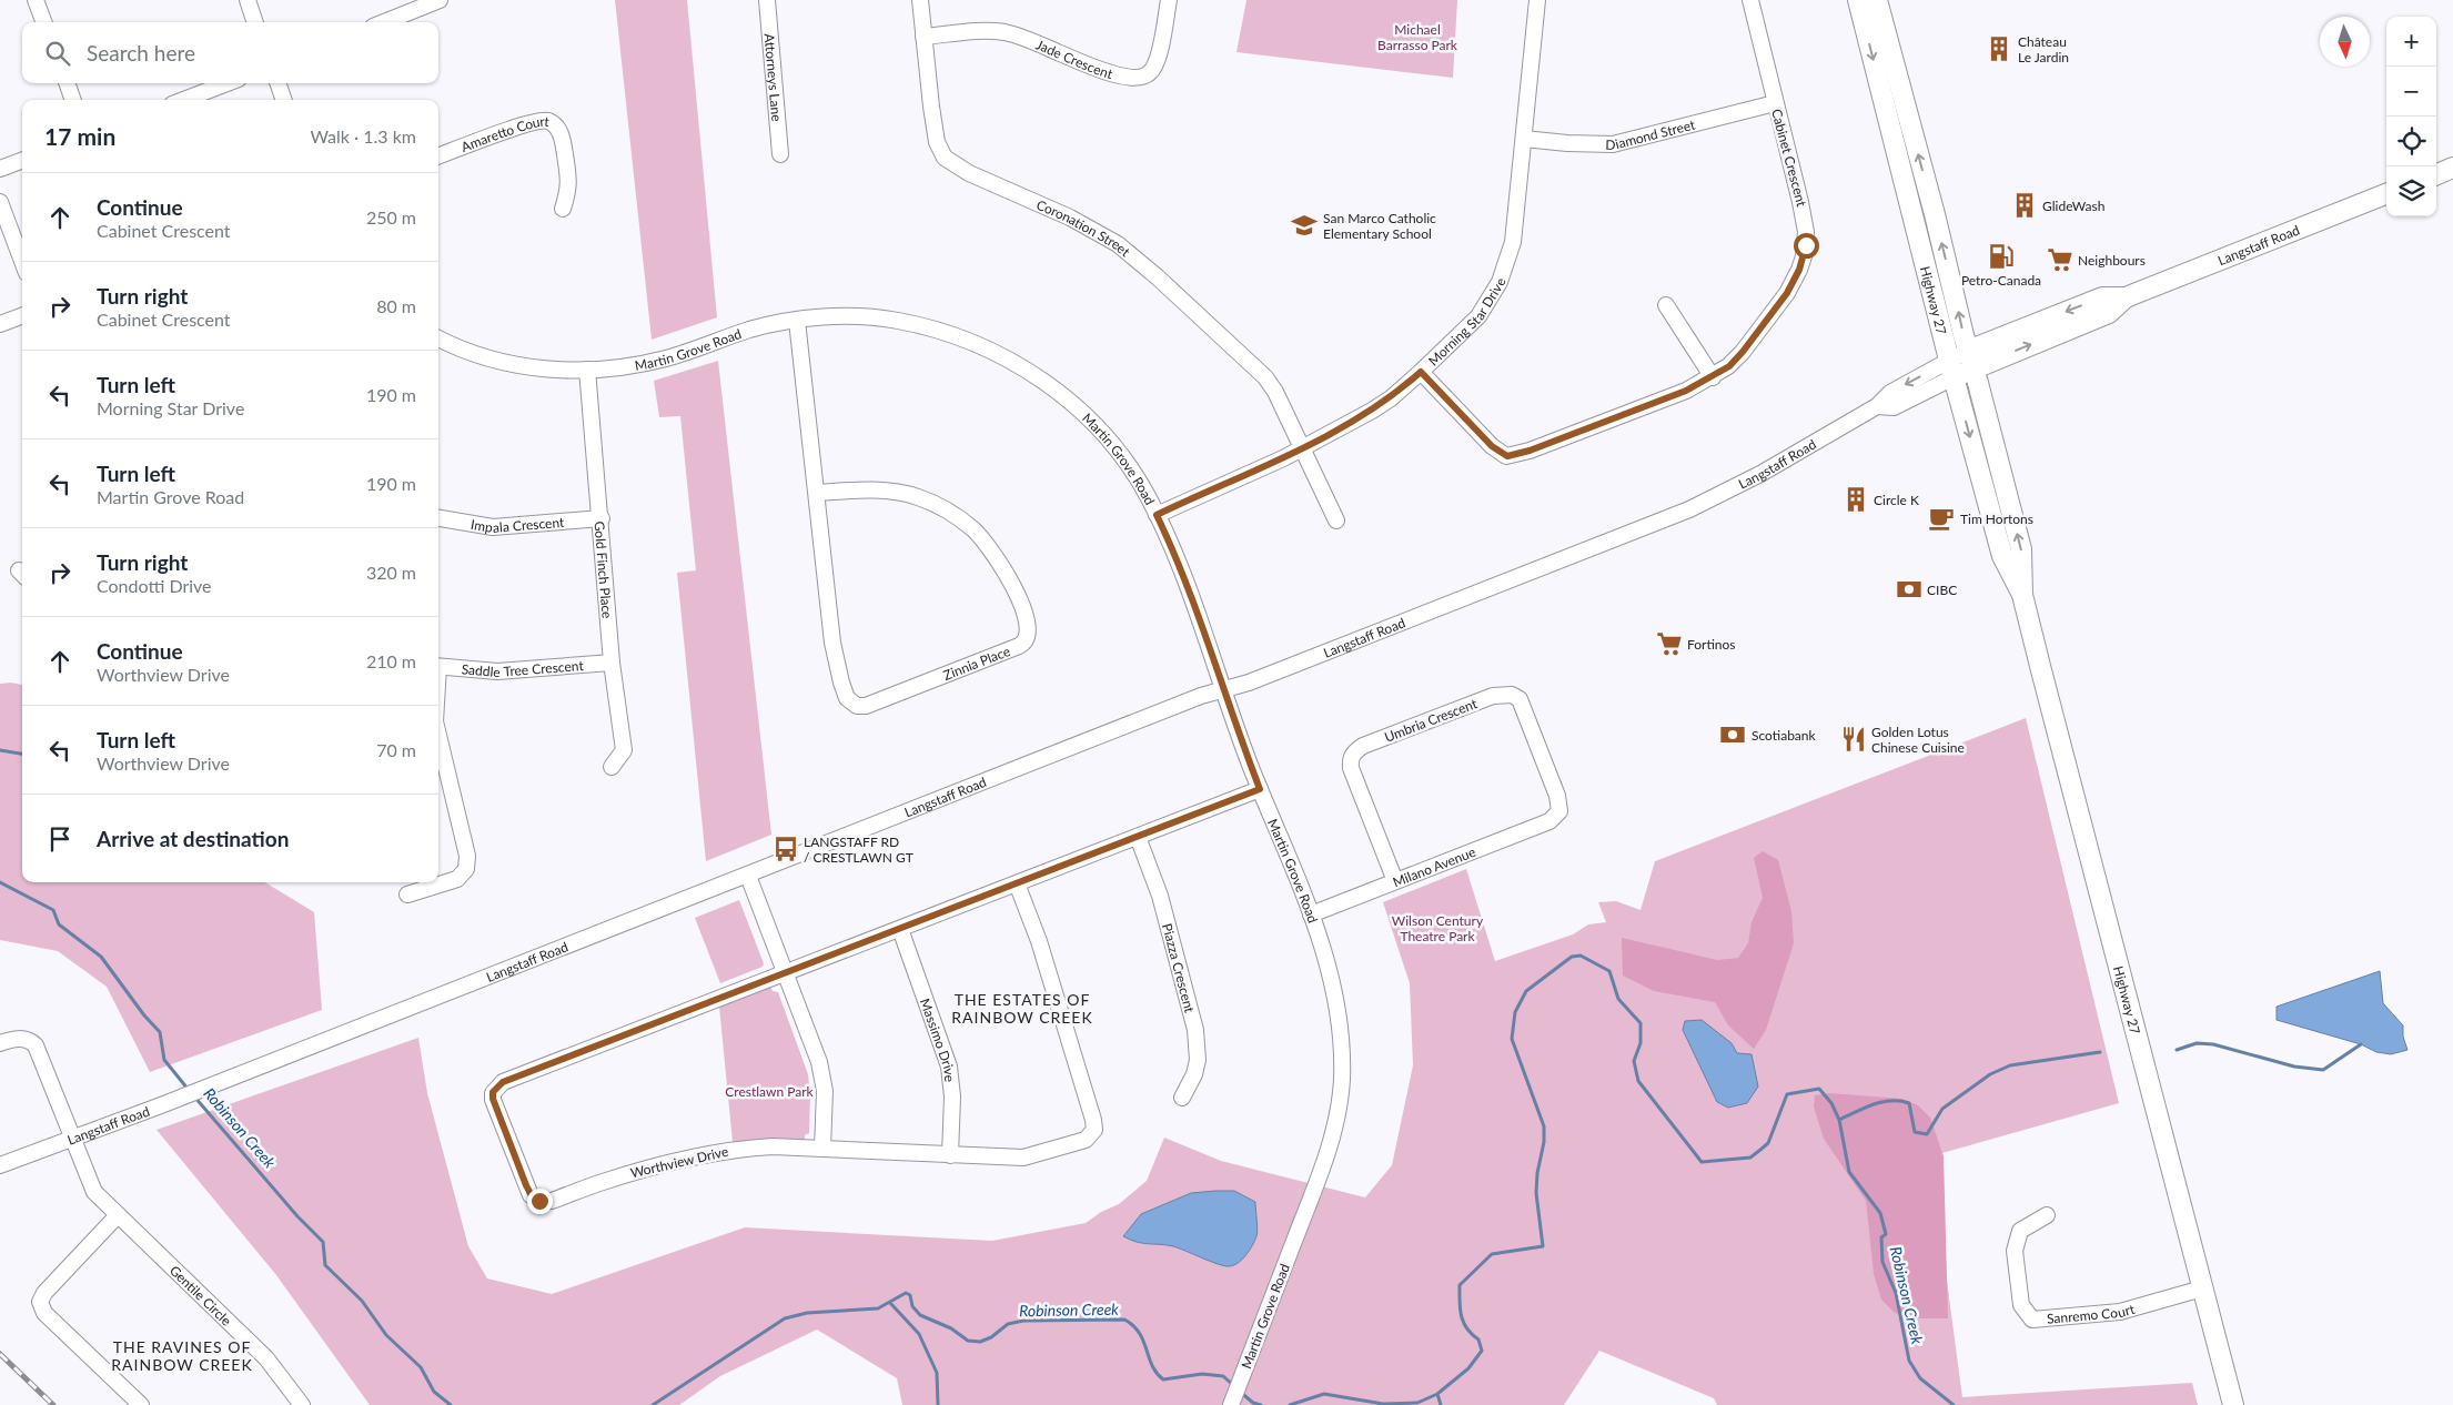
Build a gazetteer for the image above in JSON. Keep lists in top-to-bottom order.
{
  "streets": {
    "main road": ["Langstaff Road", "Highway 27"],
    "street": [
      "Jade Crescent",
      "Attorneys Lane",
      "Diamond Street",
      "Amaretto Court",
      "Cabinet Crescent",
      "Coronation Street",
      "Morning Star Drive",
      "Martin Grove Road",
      "Impala Crescent",
      "Gold Finch Place",
      "Zinnia Place",
      "Saddle Tree Crescent",
      "Umbria Crescent",
      "Milano Avenue",
      "Piazza Crescent",
      "Massimo Drive",
      "Worthview Drive",
      "Gentile Circle",
      "Sanremo Court"
    ]
  },
  "crossings": [
    ["Jade Crescent", "Coronation Street"],
    ["Diamond Street", "Cabinet Crescent"],
    ["Diamond Street", "Morning Star Drive"],
    ["Cabinet Crescent", "Morning Star Drive"],
    ["Coronation Street", "Morning Star Drive"],
    ["Langstaff Road", "Highway 27"],
    ["Langstaff Road", "Martin Grove Road"],
    ["Langstaff Road", "Gentile Circle"],
    ["Highway 27", "Sanremo Court"],
    ["Morning Star Drive", "Martin Grove Road"],
    ["Martin Grove Road", "Gold Finch Place"],
    ["Martin Grove Road", "Zinnia Place"],
    ["Martin Grove Road", "Milano Avenue"],
    ["Impala Crescent", "Gold Finch Place"],
    ["Gold Finch Place", "Saddle Tree Crescent"],
    ["Umbria Crescent", "Milano Avenue"],
    ["Massimo Drive", "Worthview Drive"]
  ],
  "districts": ["THE ESTATES OF RAINBOW CREEK", "THE RAVINES OF RAINBOW CREEK"],
  "water": ["Robinson Creek"],
  "parks": ["Michael Barrasso Park", "Wilson Century Theatre Park", "Crestlawn Park"],
  "places": {
    "building": ["Château Le Jardin", "GlideWash", "Circle K"],
    "school or university": ["San Marco Catholic Elementary School"],
    "fuel station": ["Petro-Canada"],
    "supermarket": ["Neighbours", "Fortinos"],
    "cafe": ["Tim Hortons"],
    "bank": ["CIBC", "Scotiabank"],
    "restaurant": ["Golden Lotus Chinese Cuisine"],
    "bus stop": ["LANGSTAFF RD / CRESTLAWN GT"]
  },
  "north": "bottom",
  "page": {
    "map_buttons": ["+", "−"],
    "search": "Search here",
    "heading": ["17 min", "Walk · 1.3 km"],
    "list": [
      ["Continue", "Cabinet Crescent", "250 m"],
      ["Turn right", "Cabinet Crescent", "80 m"],
      ["Turn left", "Morning Star Drive", "190 m"],
      ["Turn left", "Martin Grove Road", "190 m"],
      ["Turn right", "Condotti Drive", "320 m"],
      ["Continue", "Worthview Drive", "210 m"],
      ["Turn left", "Worthview Drive", "70 m"],
      "Arrive at destination"
    ]
  }
}
